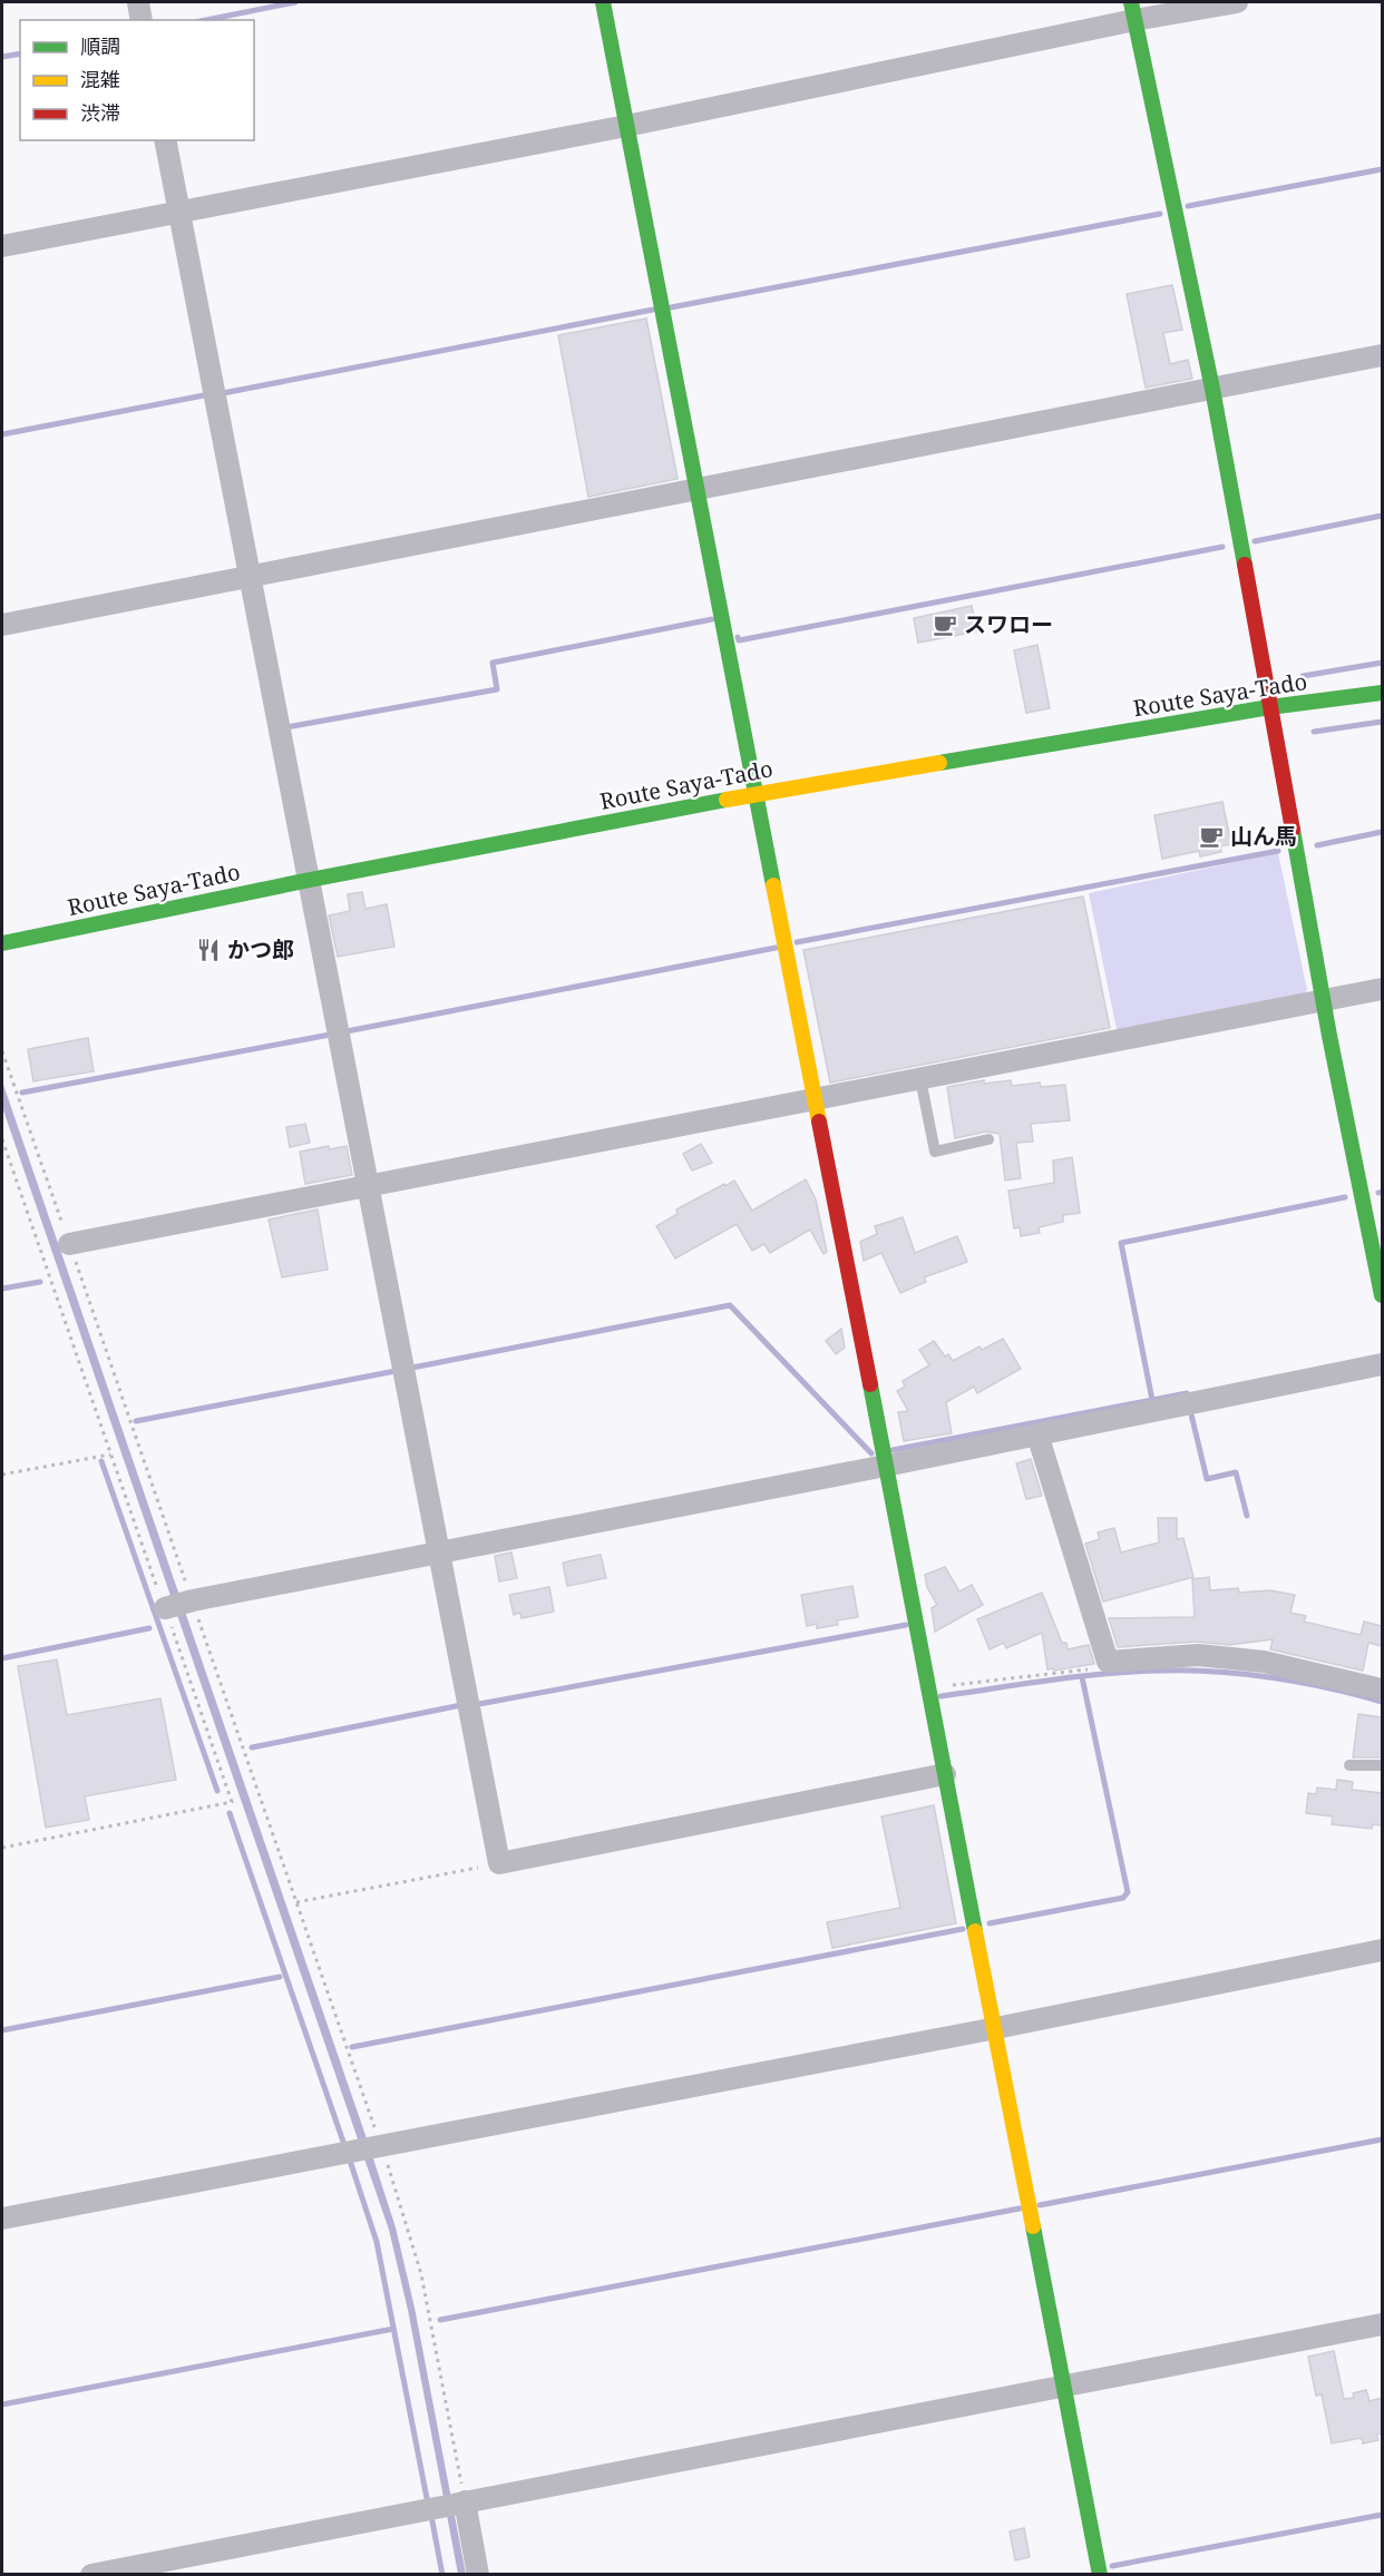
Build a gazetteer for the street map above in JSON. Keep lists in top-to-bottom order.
{
  "streets": {
    "street": ["Route Saya-Tado"]
  },
  "places": {
    "cafe": ["スワロー", "山ん馬"],
    "restaurant": ["かつ郎"]
  },
  "legend": ["順調", "混雑", "渋滞"]
}
